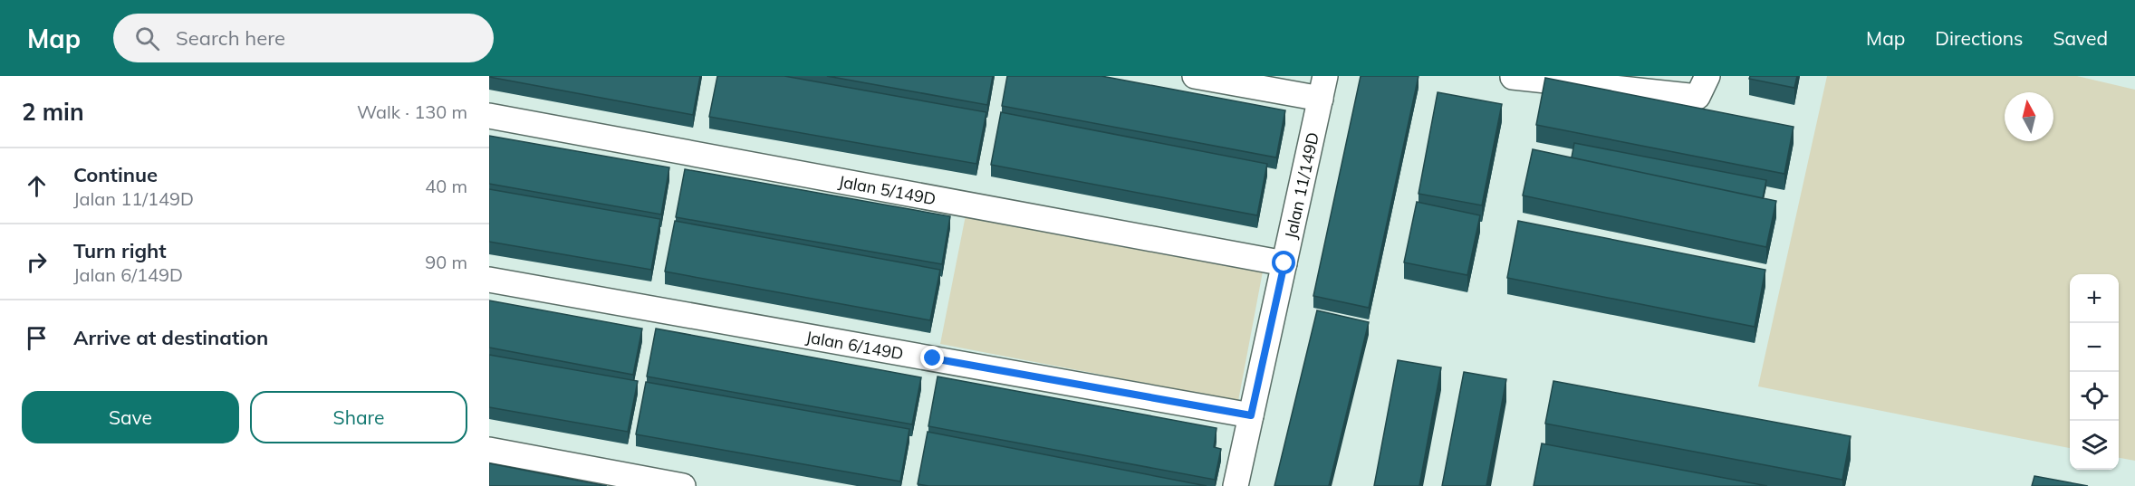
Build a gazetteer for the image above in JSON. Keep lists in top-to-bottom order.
{
  "streets": {
    "street": ["Jalan 11/149D", "Jalan 5/149D", "Jalan 6/149D"]
  },
  "crossings": [
    ["Jalan 11/149D", "Jalan 5/149D"],
    ["Jalan 11/149D", "Jalan 6/149D"]
  ],
  "north": "top",
  "page": {
    "header": "Map",
    "search": "Search here",
    "nav": ["Map", "Directions", "Saved"],
    "heading": ["2 min", "Walk · 130 m"],
    "list": [
      ["Continue", "Jalan 11/149D", "40 m"],
      ["Turn right", "Jalan 6/149D", "90 m"],
      "Arrive at destination"
    ],
    "map_buttons": ["+", "−"],
    "buttons": ["Save", "Share"]
  }
}
